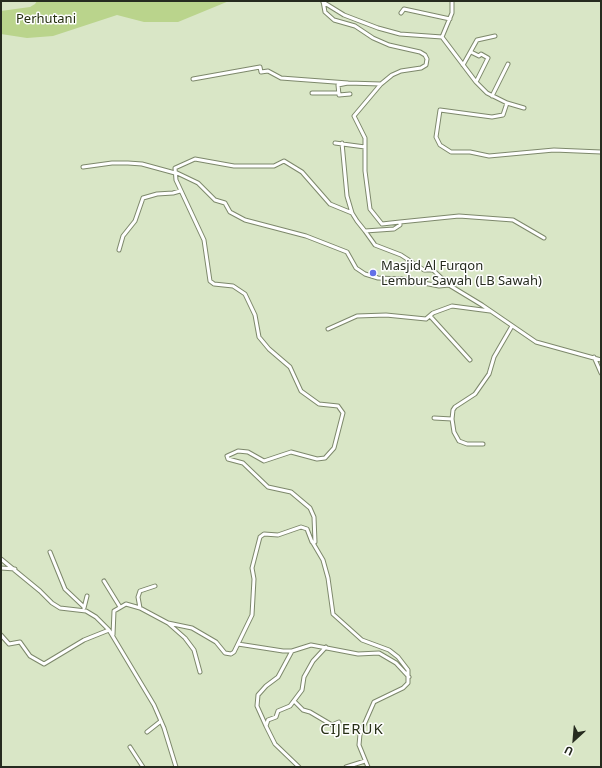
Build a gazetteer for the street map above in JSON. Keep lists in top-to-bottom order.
{
  "districts": ["CIJERUK"],
  "parks": ["Perhutani"],
  "places": ["Masjid Al Furqon Lembur Sawah (LB Sawah)"],
  "north": "bottom left"
}
